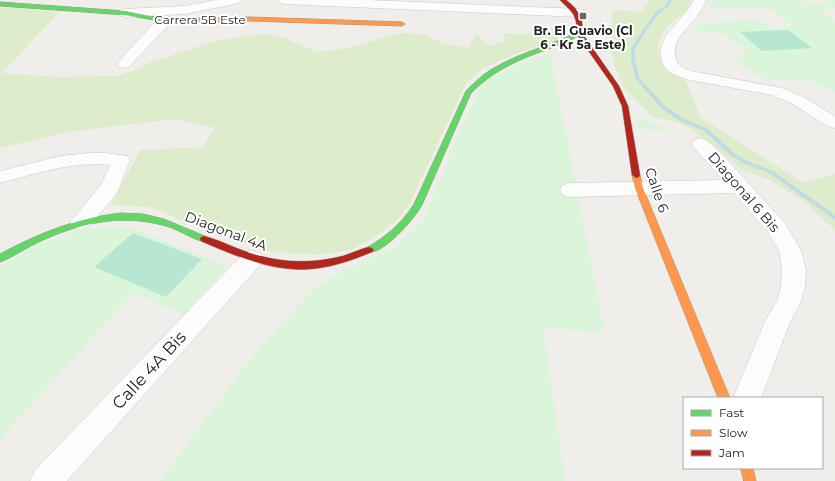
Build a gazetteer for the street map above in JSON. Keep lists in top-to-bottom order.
{
  "streets": {
    "street": [
      "Carrera 5B Este",
      "Calle 6",
      "Diagonal 6 Bis",
      "Diagonal 4A",
      "Calle 4A Bis"
    ]
  },
  "crossings": [
    ["Calle 6", "Diagonal 4A"],
    ["Diagonal 4A", "Calle 4A Bis"]
  ],
  "places": {
    "transit": ["Br. El Guavio (Cl 6 - Kr 5a Este)"]
  },
  "legend": ["Fast", "Slow", "Jam"]
}
